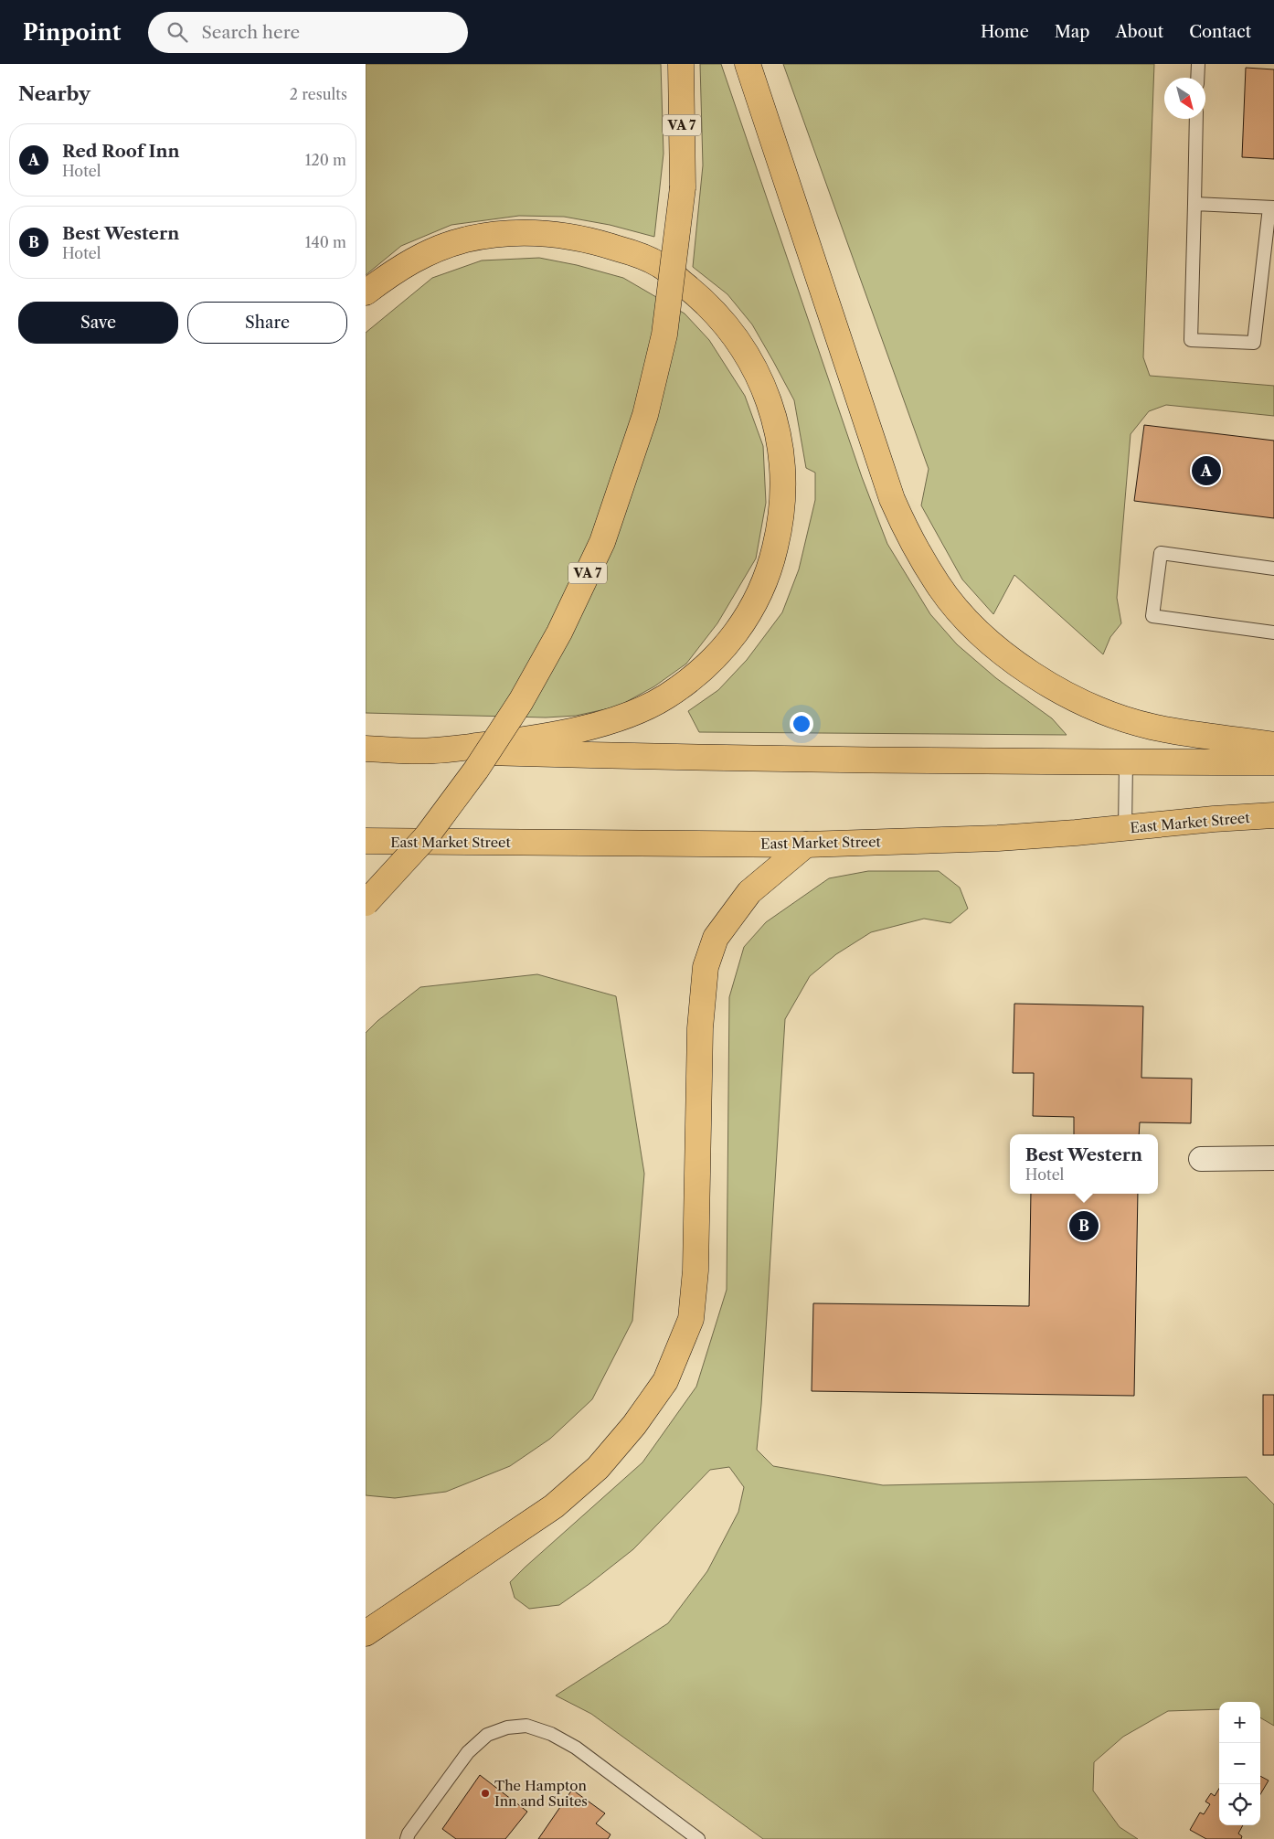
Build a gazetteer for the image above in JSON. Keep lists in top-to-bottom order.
{
  "streets": {
    "main road": ["VA 7", "East Market Street"]
  },
  "places": ["The Hampton Inn and Suites"],
  "north": "bottom right",
  "page": {
    "header": "Pinpoint",
    "search": "Search here",
    "nav": [
      "Home",
      "Map",
      "About",
      "Contact"
    ],
    "heading": ["Nearby", "2 results"],
    "list": [
      {
        "mark": "A",
        "name": "Red Roof Inn",
        "note": "Hotel",
        "value": "120 m"
      },
      {
        "mark": "B",
        "name": "Best Western",
        "note": "Hotel",
        "value": "140 m"
      }
    ],
    "buttons": ["Save", "Share"],
    "pins": ["A", "B"],
    "popup": ["Best Western", "Hotel"],
    "map_buttons": ["+", "−"]
  }
}
